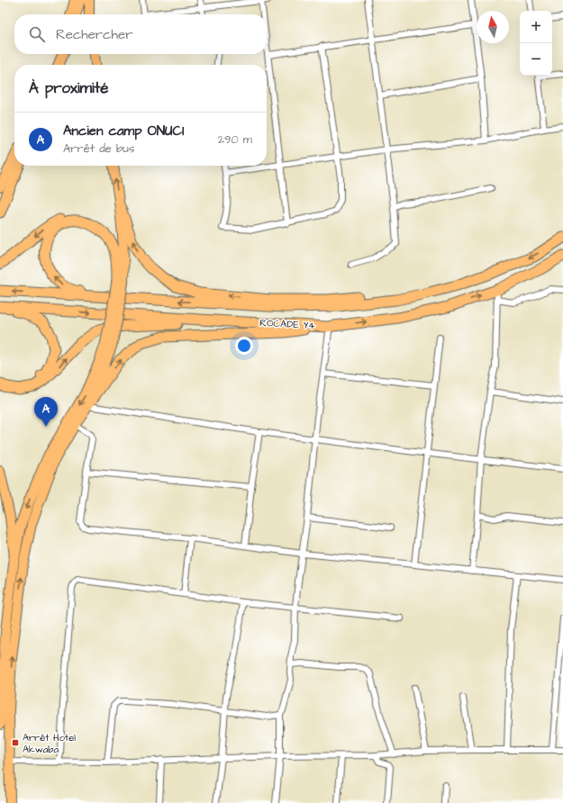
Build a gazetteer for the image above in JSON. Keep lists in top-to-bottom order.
{
  "streets": {
    "highway": ["ROCADE Y4"]
  },
  "places": {
    "transit": ["Arrêt Hotel Akwaba"]
  },
  "north": "top",
  "page": {
    "map_buttons": ["+", "−"],
    "search": "Rechercher",
    "heading": "À proximité",
    "list": [
      {
        "mark": "A",
        "name": "Ancien camp ONUCI",
        "note": "Arrêt de bus",
        "value": "290 m"
      }
    ],
    "pins": "A"
  }
}
